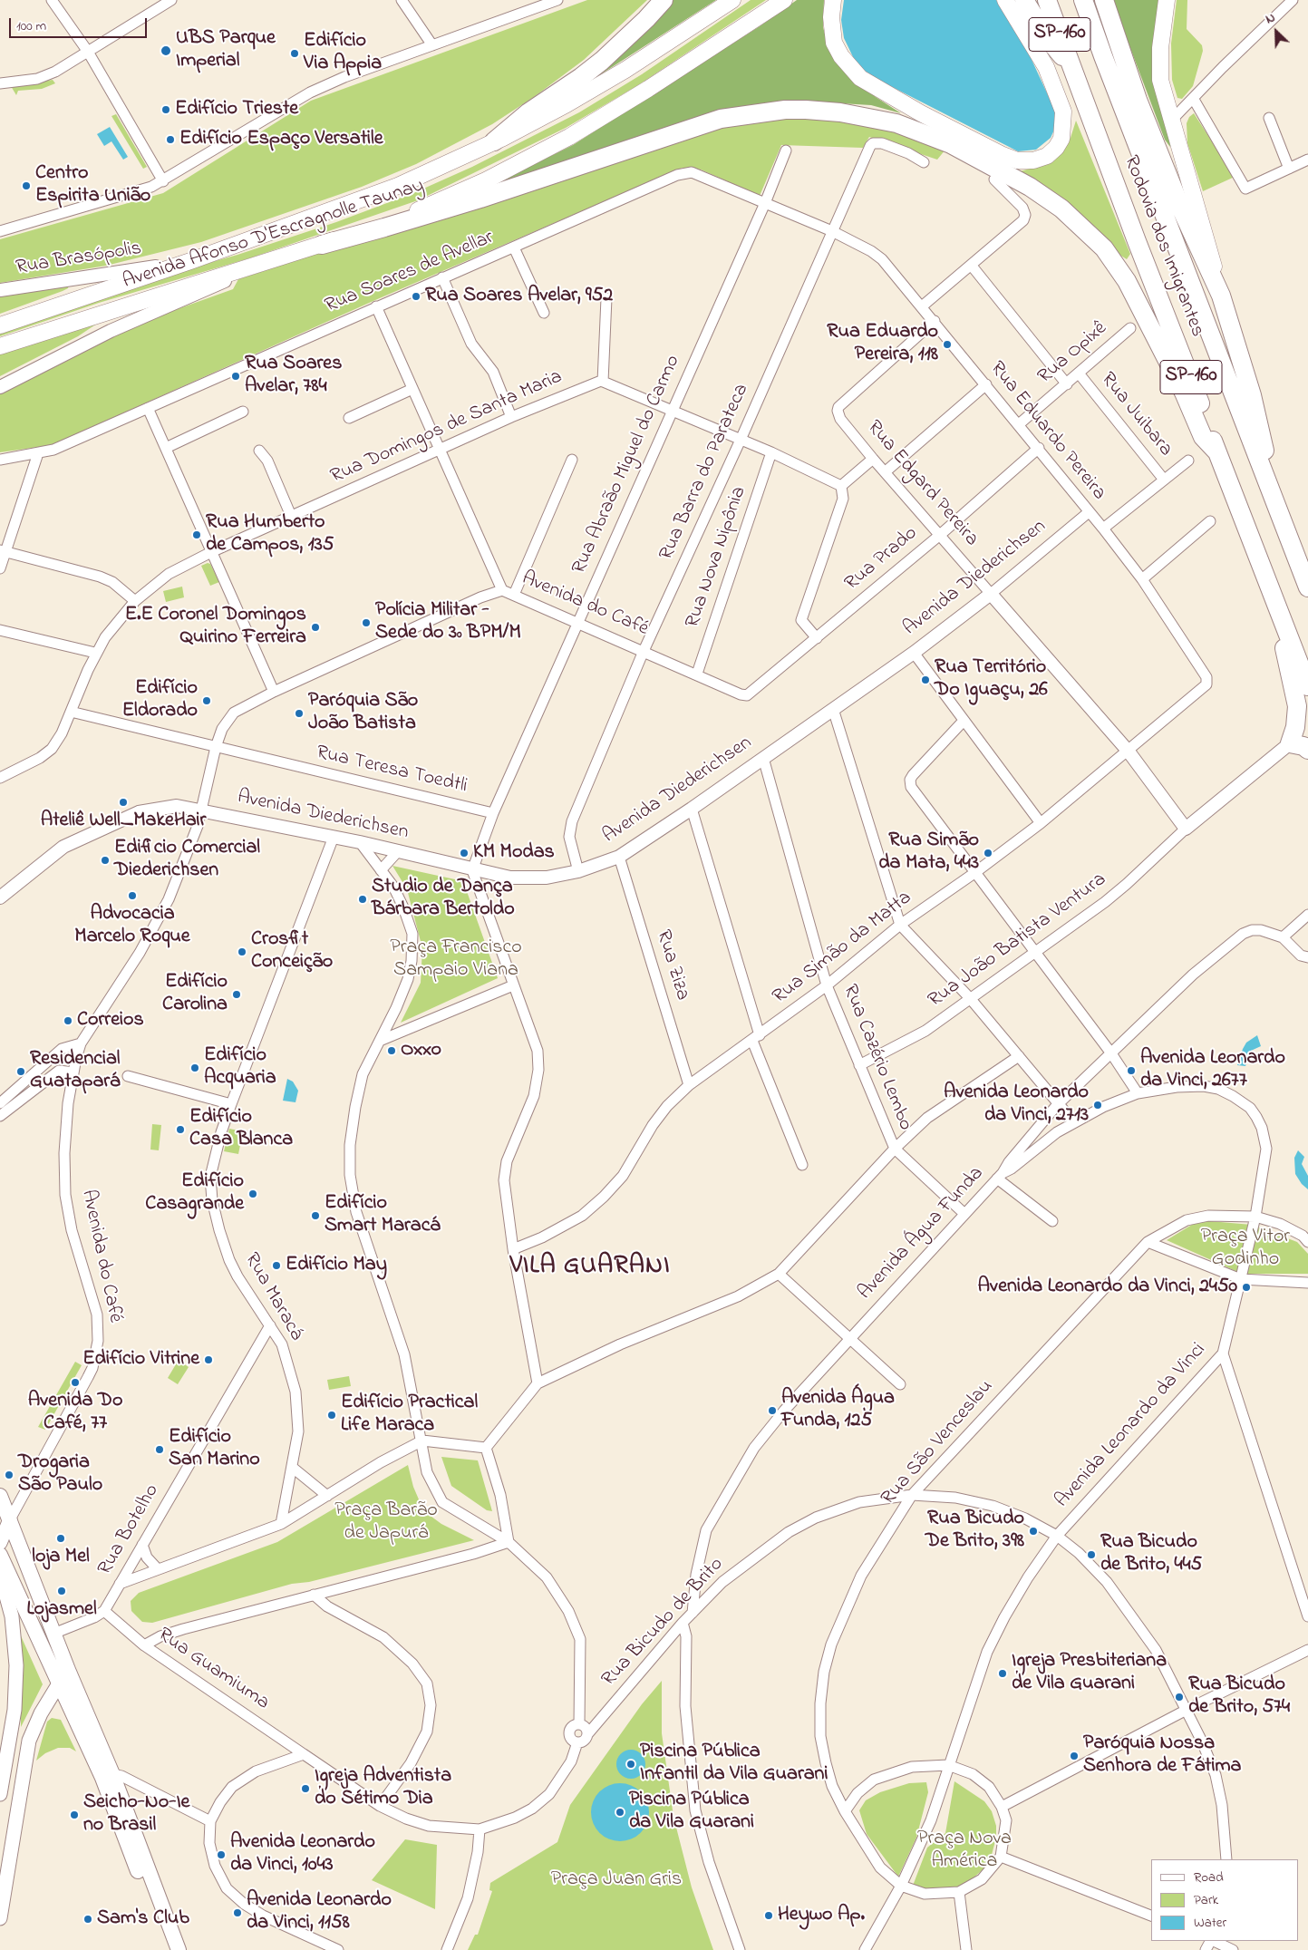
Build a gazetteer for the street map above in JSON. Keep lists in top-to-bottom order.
{
  "streets": {
    "highway": ["SP-160", "Avenida Afonso D'Escragnolle Taunay", "Rodovia dos Imigrantes"],
    "main road": ["Avenida do Café"],
    "street": [
      "Rua Brasópolis",
      "Rua Soares de Avellar",
      "Rua Opixê",
      "Rua Juibara",
      "Rua Domingos de Santa Maria",
      "Rua Eduardo Pereira",
      "Rua Abraão Miguel do Carmo",
      "Rua Barra do Parateca",
      "Rua Edgard Pereira",
      "Rua Nova Nipônia",
      "Rua Prado",
      "Avenida Diederichsen",
      "Rua Teresa Toedtli",
      "Rua João Batista Ventura",
      "Rua Simão da Matta",
      "Rua Ziza",
      "Rua Cazério Lembo",
      "Avenida Água Funda",
      "Rua Maracá",
      "Avenida Leonardo da Vinci",
      "Rua São Venceslau",
      "Rua Botelho",
      "Rua Bicudo de Brito",
      "Rua Guamiuma"
    ]
  },
  "crossings": [
    ["Avenida Afonso D'Escragnolle Taunay", "Rua Brasópolis"],
    ["Rua Soares de Avellar", "Rua Eduardo Pereira"],
    ["Rua Soares de Avellar", "Rua Abraão Miguel do Carmo"],
    ["Rua Soares de Avellar", "Rua Barra do Parateca"],
    ["Rua Opixê", "Rua Juibara"],
    ["Rua Opixê", "Rua Eduardo Pereira"],
    ["Rua Domingos de Santa Maria", "Rua Teresa Toedtli"],
    ["Rua Eduardo Pereira", "Rua Barra do Parateca"],
    ["Rua Eduardo Pereira", "Rua Edgard Pereira"],
    ["Rua Eduardo Pereira", "Rua Prado"],
    ["Rua Eduardo Pereira", "Avenida Diederichsen"],
    ["Rua Eduardo Pereira", "Rua Simão da Matta"],
    ["Rua Abraão Miguel do Carmo", "Avenida Diederichsen"],
    ["Rua Abraão Miguel do Carmo", "Avenida do Café"],
    ["Rua Abraão Miguel do Carmo", "Rua Teresa Toedtli"],
    ["Rua Barra do Parateca", "Avenida Diederichsen"],
    ["Rua Barra do Parateca", "Avenida do Café"],
    ["Rua Edgard Pereira", "Rua Prado"],
    ["Rua Edgard Pereira", "Avenida Diederichsen"],
    ["Rua Edgard Pereira", "Rua João Batista Ventura"],
    ["Rua Edgard Pereira", "Rua Simão da Matta"],
    ["Rua Nova Nipônia", "Avenida do Café"],
    ["Rua Prado", "Avenida do Café"],
    ["Avenida Diederichsen", "Avenida do Café"],
    ["Avenida Diederichsen", "Rua Ziza"],
    ["Avenida Diederichsen", "Rua Cazério Lembo"],
    ["Avenida Diederichsen", "Rua Maracá"],
    ["Avenida do Café", "Rua Teresa Toedtli"],
    ["Rua João Batista Ventura", "Rua Cazério Lembo"],
    ["Rua Simão da Matta", "Rua Ziza"],
    ["Rua Simão da Matta", "Rua Cazério Lembo"],
    ["Rua Cazério Lembo", "Avenida Água Funda"],
    ["Avenida Água Funda", "Avenida Leonardo da Vinci"],
    ["Avenida Água Funda", "Rua Bicudo de Brito"],
    ["Rua Maracá", "Rua Botelho"],
    ["Avenida Leonardo da Vinci", "Rua Bicudo de Brito"],
    ["Rua São Venceslau", "Rua Bicudo de Brito"],
    ["Rua Botelho", "Rua Guamiuma"]
  ],
  "districts": ["VILA GUARANI"],
  "parks": [
    "Praça Francisco Sampaio Viana",
    "Praça Vitor Godinho",
    "Praça Barão de Japurá",
    "Praça Nova América",
    "Praça Juan Gris"
  ],
  "places": [
    "UBS Parque Imperial",
    "Edifício Via Appia",
    "Edifício Trieste",
    "Edifício Espaço Versatile",
    "Centro Espirita União",
    "Rua Soares Avelar, 952",
    "Rua Eduardo Pereira, 118",
    "Rua Soares Avelar, 784",
    "Rua Humberto de Campos, 135",
    "Polícia Militar - Sede do 3º BPM/M",
    "E.E Coronel Domingos Quirino Ferreira",
    "Rua Território Do Iguaçu, 26",
    "Edifício Eldorado",
    "Paróquia São João Batista",
    "Ateliê Well_MakeHair",
    "KM Modas",
    "Rua Simão da Mata, 443",
    "Edificio Comercial Diederichsen",
    "Advocacia Marcelo Roque",
    "Studio de Dança Bárbara Bertoldo",
    "Crosfit Conceição",
    "Edifício Carolina",
    "Correios",
    "Oxxo",
    "Edifício Acquaria",
    "Avenida Leonardo da Vinci, 2677",
    "Residencial Guatapará",
    "Avenida Leonardo da Vinci, 2713",
    "Edifício Casa Blanca",
    "Edifício Casagrande",
    "Edifício Smart Maracá",
    "Edifício May",
    "Avenida Leonardo da Vinci, 2450",
    "Edifício Vitrine",
    "Avenida Do Café, 77",
    "Avenida Água Funda, 125",
    "Edifício Practical Life Maraca",
    "Edifício San Marino",
    "Drogaria São Paulo",
    "Rua Bicudo De Brito, 398",
    "loja Mel",
    "Rua Bicudo de Brito, 445",
    "Lojasmel",
    "Igreja Presbiteriana de Vila Guarani",
    "Rua Bicudo de Brito, 574",
    "Paróquia Nossa Senhora de Fátima",
    "Piscina Pública Infantil da Vila Guarani",
    "Igreja Adventista do Sétimo Dia",
    "Piscina Pública da Vila Guarani",
    "Seicho-No-Ie no Brasil",
    "Avenida Leonardo da Vinci, 1043",
    "Avenida Leonardo da Vinci, 1158",
    "Heywo Ap.",
    "Sam's Club"
  ],
  "legend": ["Road", "Park", "Water"],
  "scale_bar": "100 m",
  "north": "top left"
}
